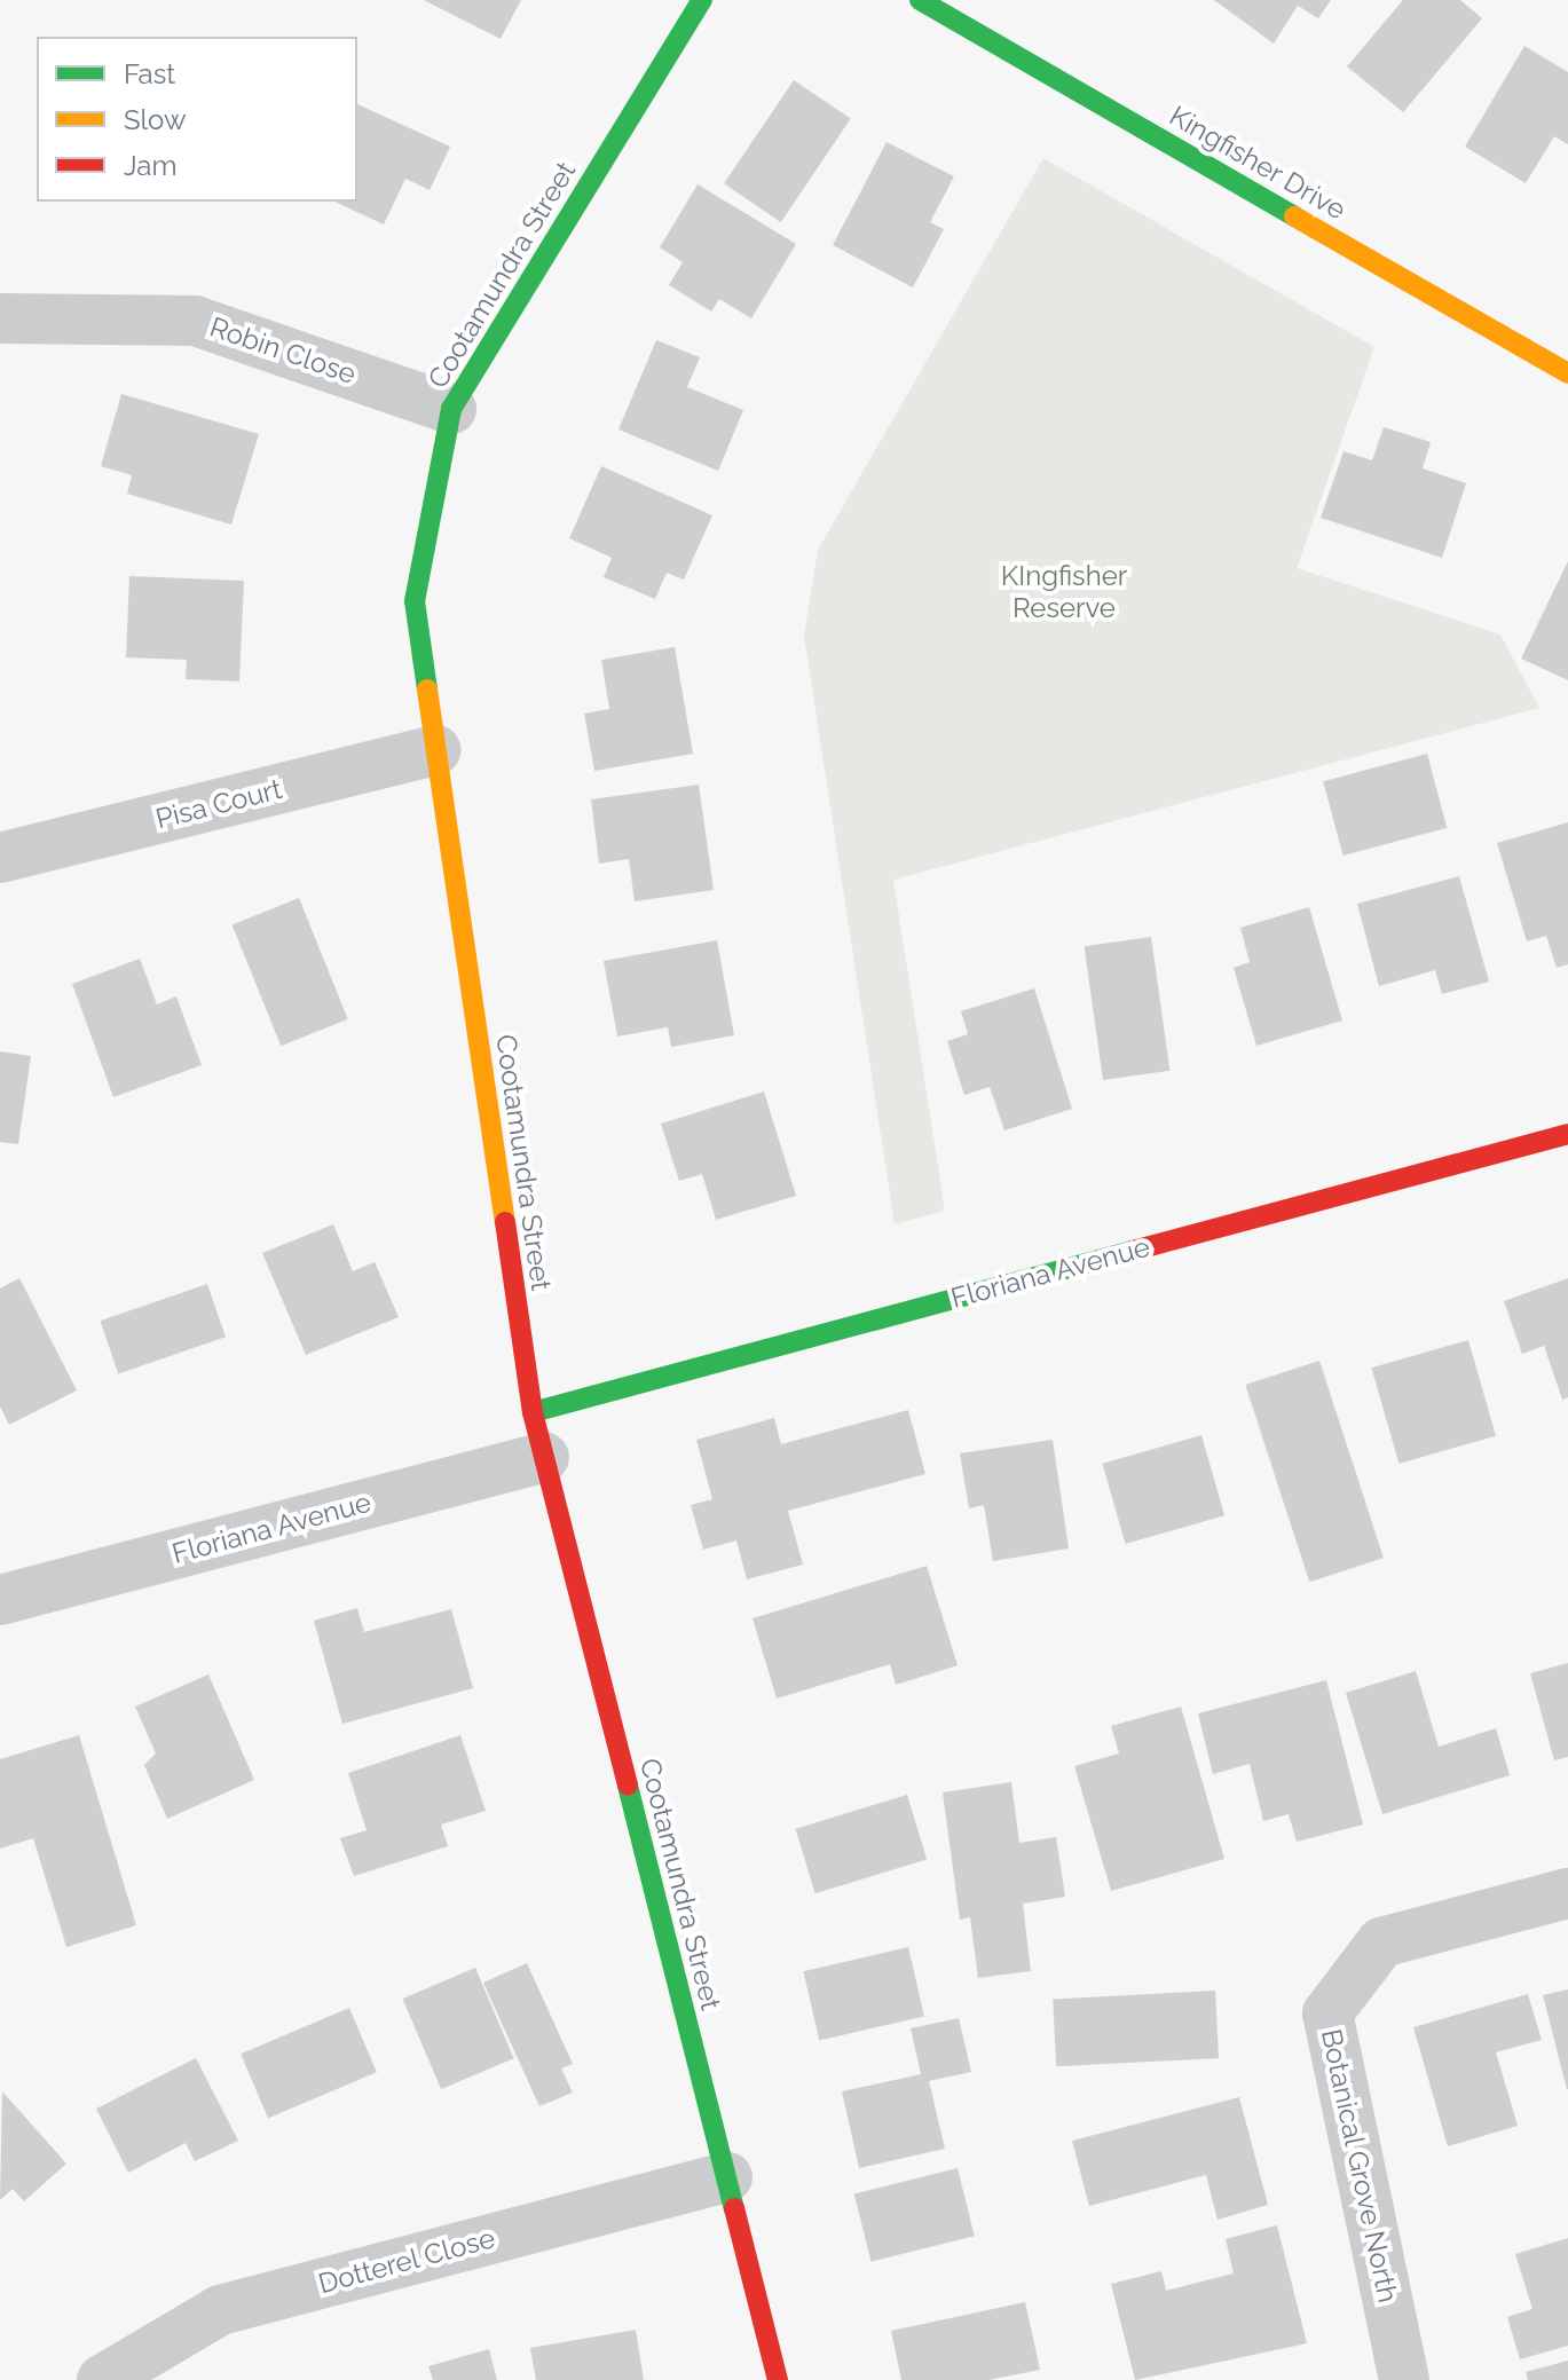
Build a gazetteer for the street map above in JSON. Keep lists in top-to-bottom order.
{
  "streets": {
    "street": [
      "Kingfisher Drive",
      "Cootamundra Street",
      "Robin Close",
      "Pisa Court",
      "Floriana Avenue",
      "Botanical Grove North",
      "Dotterel Close"
    ]
  },
  "crossings": [
    ["Cootamundra Street", "Robin Close"],
    ["Cootamundra Street", "Pisa Court"],
    ["Cootamundra Street", "Floriana Avenue"],
    ["Cootamundra Street", "Dotterel Close"]
  ],
  "parks": ["KIngfisher Reserve"],
  "legend": ["Fast", "Slow", "Jam"]
}
